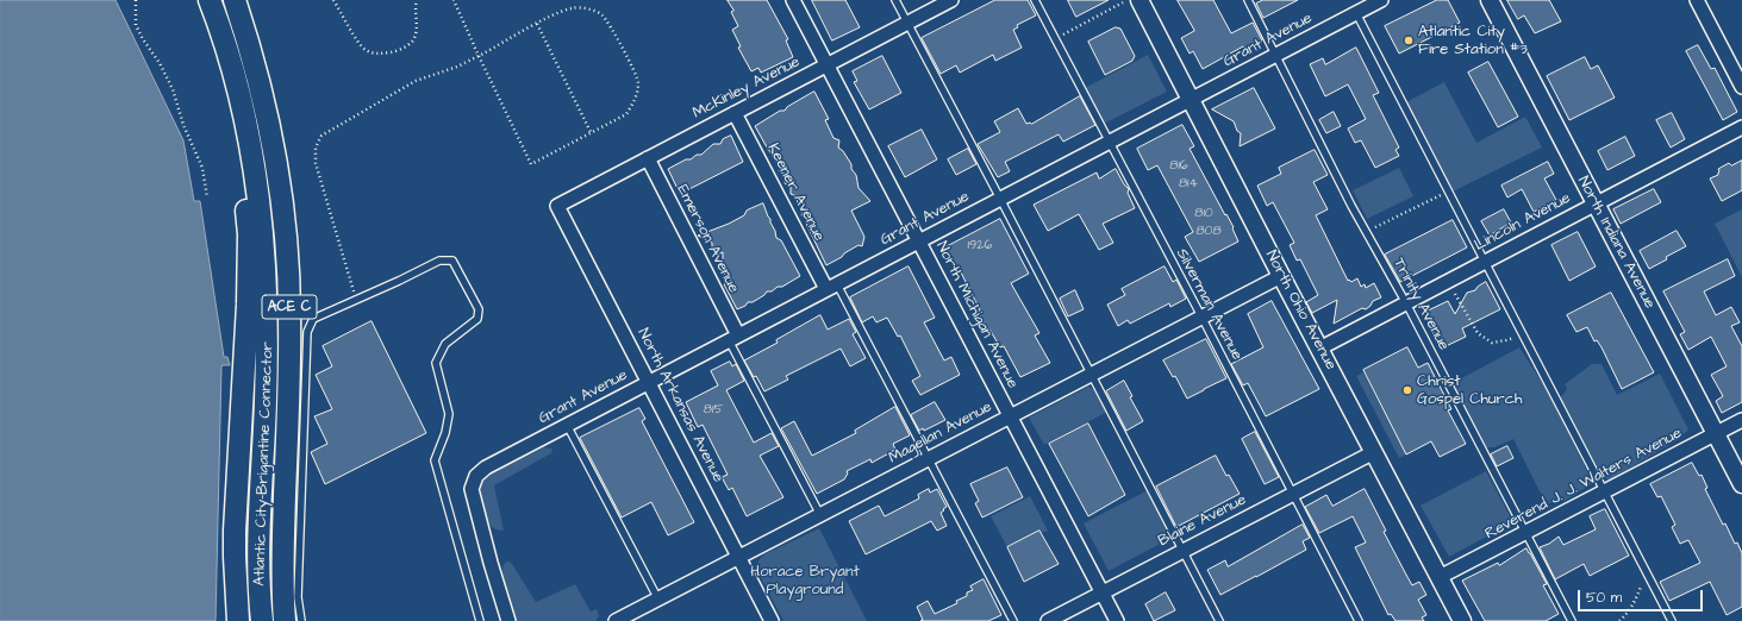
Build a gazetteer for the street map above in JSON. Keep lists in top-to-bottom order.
{
  "streets": {
    "highway": ["ACE C", "Atlantic City–Brigantine Connector"],
    "street": [
      "Grant Avenue",
      "McKinley Avenue",
      "Keener Avenue",
      "Lincoln Avenue",
      "Emerson Avenue",
      "North Indiana Avenue",
      "North Ohio Avenue",
      "North Michigan Avenue",
      "North Arkansas Avenue",
      "Magellan Avenue",
      "Reverend J. J. Walters Avenue",
      "Blaine Avenue"
    ],
    "lane": ["Silverman Avenue", "Trinity Avenue"]
  },
  "crossings": [
    ["Grant Avenue", "Keener Avenue"],
    ["Grant Avenue", "Emerson Avenue"],
    ["Grant Avenue", "Silverman Avenue"],
    ["Grant Avenue", "Trinity Avenue"],
    ["Grant Avenue", "North Ohio Avenue"],
    ["Grant Avenue", "North Michigan Avenue"],
    ["Grant Avenue", "North Arkansas Avenue"],
    ["McKinley Avenue", "Keener Avenue"],
    ["McKinley Avenue", "Emerson Avenue"],
    ["McKinley Avenue", "North Michigan Avenue"],
    ["McKinley Avenue", "North Arkansas Avenue"],
    ["Lincoln Avenue", "North Indiana Avenue"],
    ["Lincoln Avenue", "Trinity Avenue"],
    ["Lincoln Avenue", "North Ohio Avenue"],
    ["North Indiana Avenue", "Reverend J. J. Walters Avenue"],
    ["Silverman Avenue", "Magellan Avenue"],
    ["Silverman Avenue", "Blaine Avenue"],
    ["Trinity Avenue", "Reverend J. J. Walters Avenue"],
    ["North Ohio Avenue", "Magellan Avenue"],
    ["North Ohio Avenue", "Reverend J. J. Walters Avenue"],
    ["North Ohio Avenue", "Blaine Avenue"],
    ["North Michigan Avenue", "Magellan Avenue"],
    ["North Michigan Avenue", "Blaine Avenue"],
    ["North Arkansas Avenue", "Magellan Avenue"]
  ],
  "parks": ["Horace Bryant Playground"],
  "places": ["Atlantic City Fire Station #3", "Christ Gospel Church"],
  "house_numbers": [
    "816",
    "814",
    "810",
    "808",
    "1926",
    "815"
  ],
  "scale_bar": "50 m"
}
